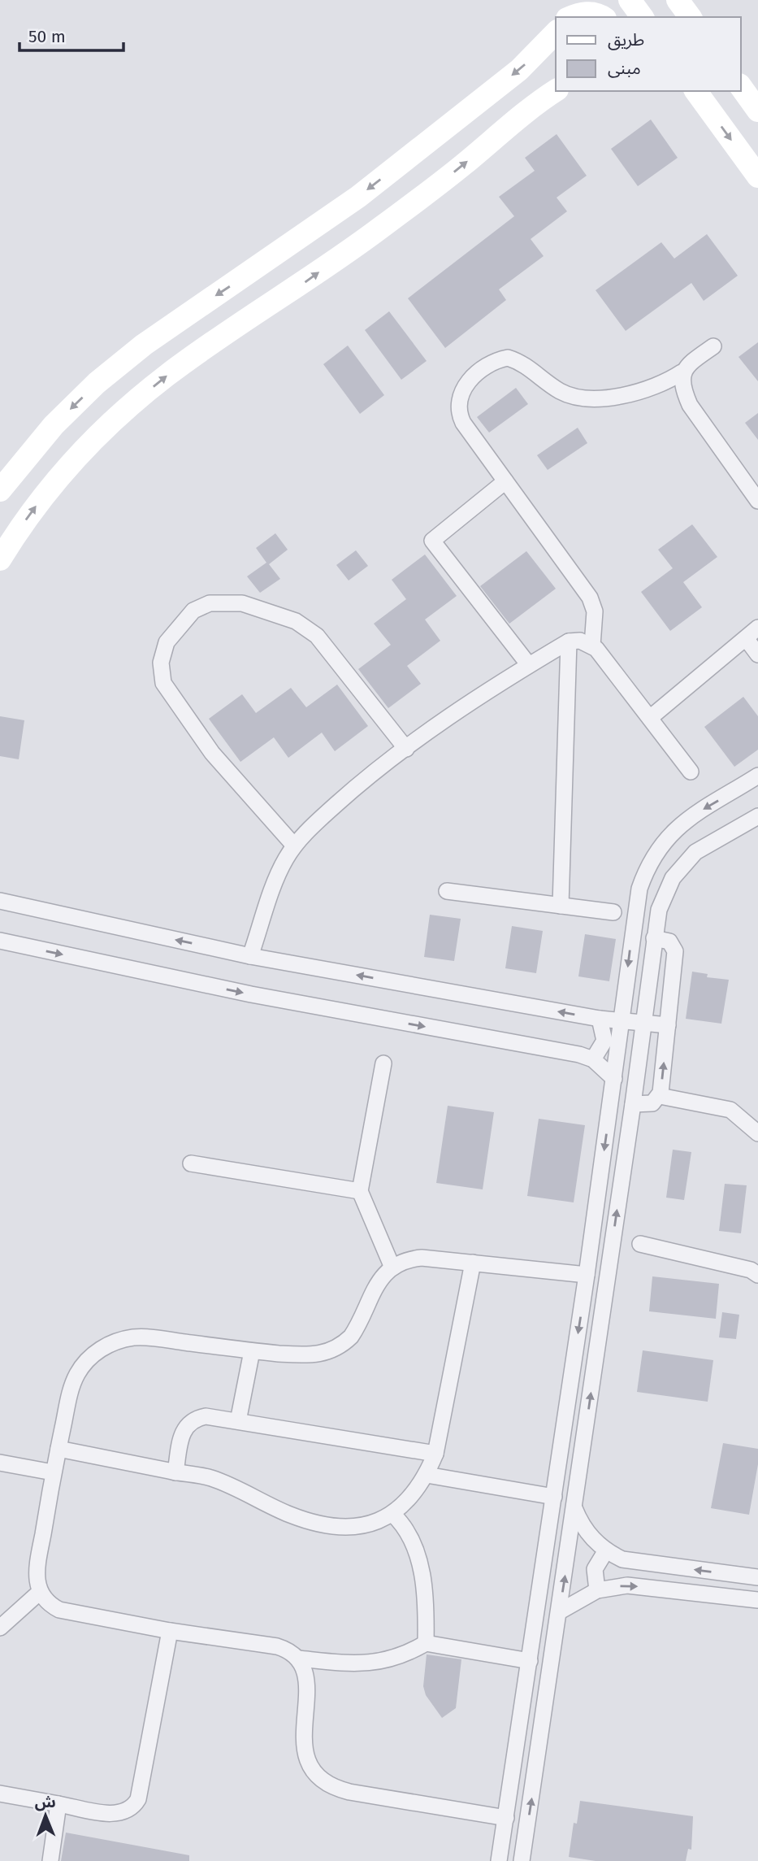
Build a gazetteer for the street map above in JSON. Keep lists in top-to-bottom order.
{
  "legend": ["طريق", "مبنى"],
  "scale_bar": "50 m",
  "north": "top"
}
